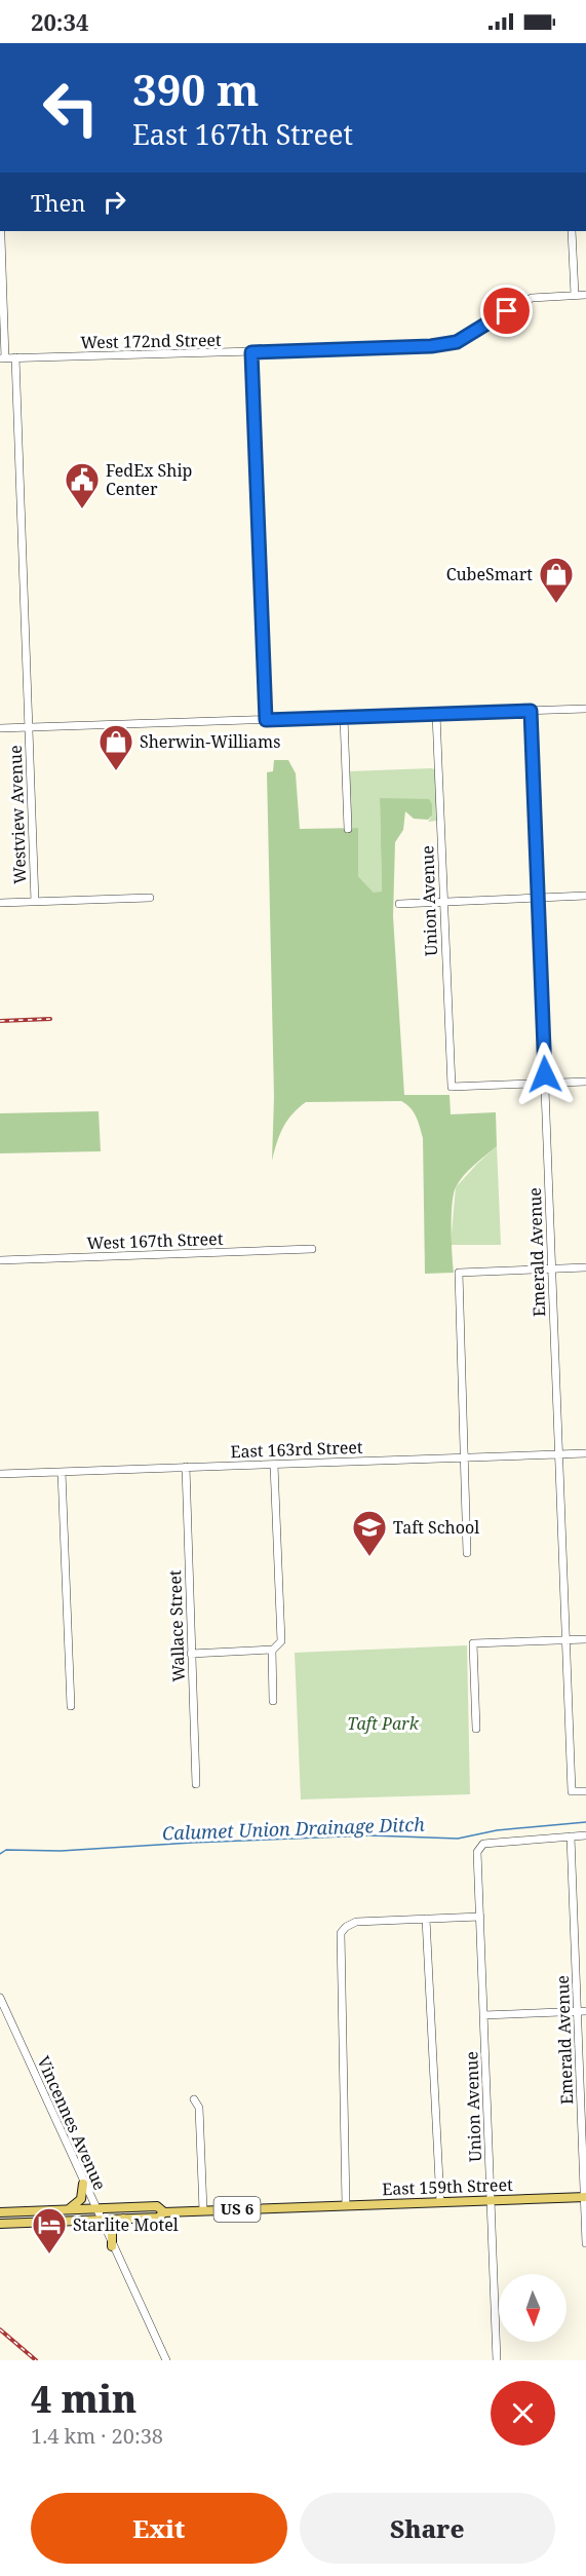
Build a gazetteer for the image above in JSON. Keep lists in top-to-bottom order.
{
  "streets": {
    "main road": ["East 159th Street", "US 6"],
    "street": [
      "West 172nd Street",
      "Westview Avenue",
      "Union Avenue",
      "West 167th Street",
      "Emerald Avenue",
      "East 163rd Street",
      "Wallace Street",
      "Vincennes Avenue"
    ]
  },
  "crossings": [
    ["West 172nd Street", "Westview Avenue"],
    ["Union Avenue", "Emerald Avenue"],
    ["Union Avenue", "East 159th Street"],
    ["Emerald Avenue", "East 163rd Street"],
    ["Emerald Avenue", "East 159th Street"],
    ["East 163rd Street", "Wallace Street"],
    ["Vincennes Avenue", "US 6"],
    ["East 159th Street", "US 6"]
  ],
  "water": ["Calumet Union Drainage Ditch"],
  "parks": ["Taft Park"],
  "places": {
    "public building": ["FedEx Ship Center"],
    "shop": ["CubeSmart", "Sherwin-Williams"],
    "school or university": ["Taft School"],
    "hotel": ["Starlite Motel"]
  },
  "north": "bottom",
  "page": {
    "status": "20:34",
    "turn": ["390 m", "East 167th Street"],
    "then": "Then",
    "heading": ["4 min", "1.4 km · 20:38"],
    "buttons": ["Exit", "Share"]
  }
}
